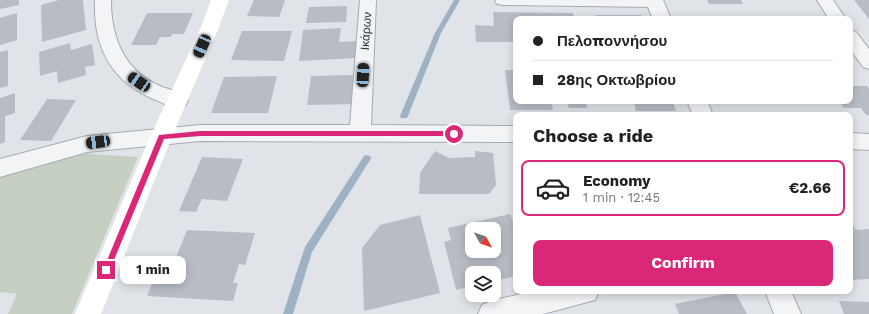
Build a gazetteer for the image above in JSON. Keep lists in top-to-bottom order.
{
  "streets": {
    "street": ["Ικάρων"]
  },
  "north": "bottom right",
  "page": {
    "banner": ["Πελοποννήσου", "28ης Οκτωβρίου"],
    "heading": "Choose a ride",
    "list": [
      {
        "name": "Economy",
        "note": "1 min · 12:45",
        "value": "€2.66"
      }
    ],
    "buttons": "Confirm",
    "bubble": "1 min"
  }
}
